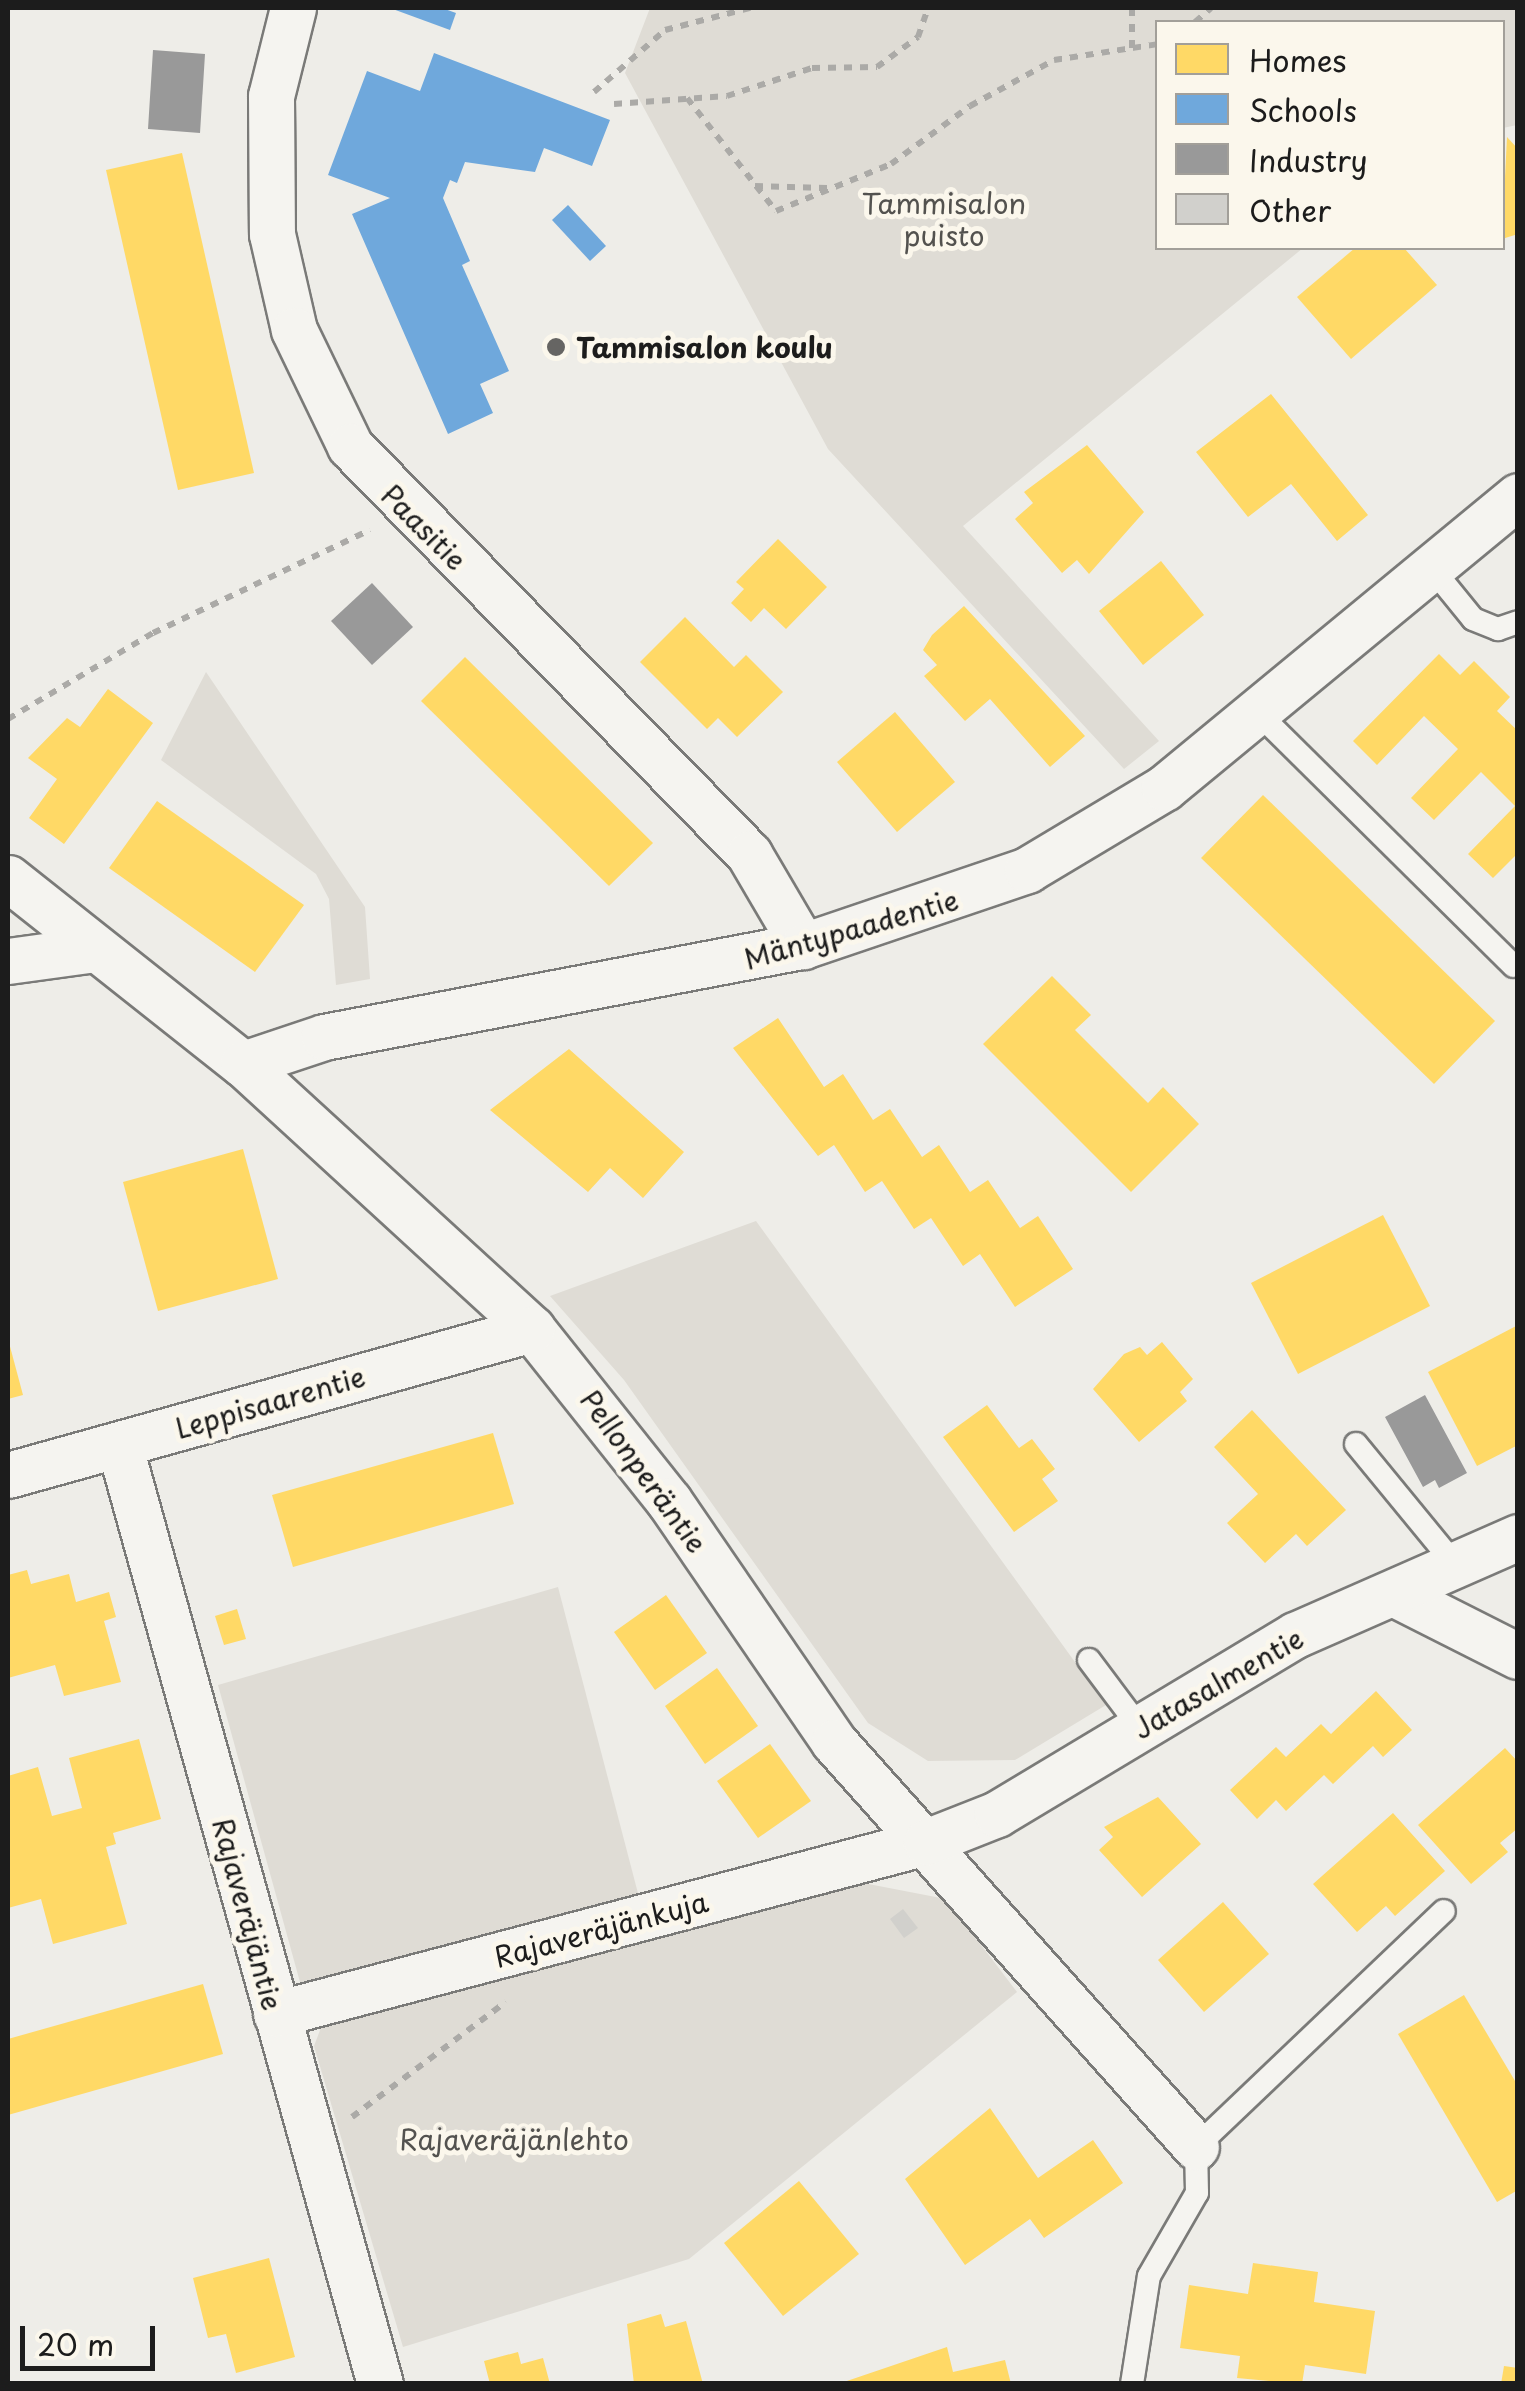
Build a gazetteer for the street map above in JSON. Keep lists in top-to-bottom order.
{
  "streets": {
    "street": [
      "Paasitie",
      "Mäntypaadentie",
      "Leppisaarentie",
      "Pellonperäntie",
      "Jatasalmentie",
      "Rajaveräjäntie",
      "Rajaveräjänkuja"
    ]
  },
  "crossings": [
    ["Paasitie", "Mäntypaadentie"],
    ["Mäntypaadentie", "Pellonperäntie"],
    ["Leppisaarentie", "Pellonperäntie"],
    ["Leppisaarentie", "Rajaveräjäntie"],
    ["Pellonperäntie", "Jatasalmentie"],
    ["Pellonperäntie", "Rajaveräjänkuja"],
    ["Jatasalmentie", "Rajaveräjänkuja"],
    ["Rajaveräjäntie", "Rajaveräjänkuja"]
  ],
  "parks": ["Tammisalon puisto", "Rajaveräjänlehto"],
  "places": ["Tammisalon koulu"],
  "legend": [
    "Homes",
    "Schools",
    "Industry",
    "Other"
  ],
  "scale_bar": "20 m"
}
